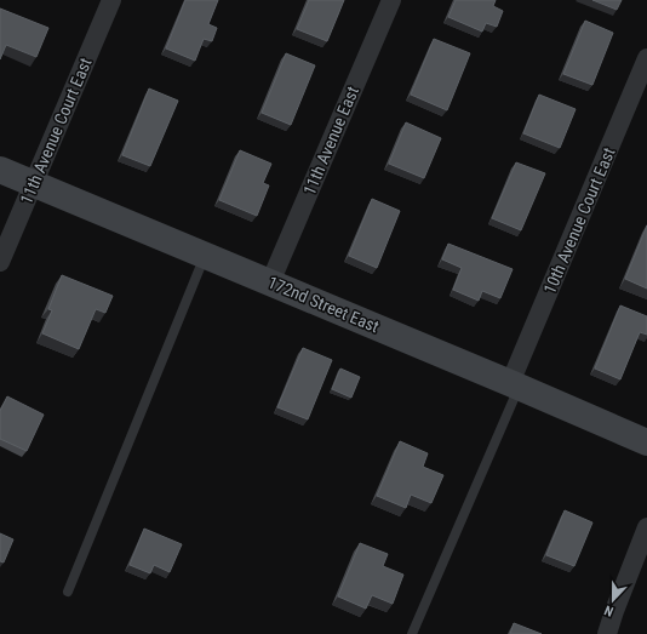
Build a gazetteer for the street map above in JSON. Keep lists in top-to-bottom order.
{
  "streets": {
    "street": [
      "11th Avenue Court East",
      "11th Avenue East",
      "10th Avenue Court East",
      "172nd Street East"
    ]
  },
  "crossings": [
    ["11th Avenue Court East", "172nd Street East"],
    ["11th Avenue East", "172nd Street East"],
    ["10th Avenue Court East", "172nd Street East"]
  ],
  "north": "bottom"
}
